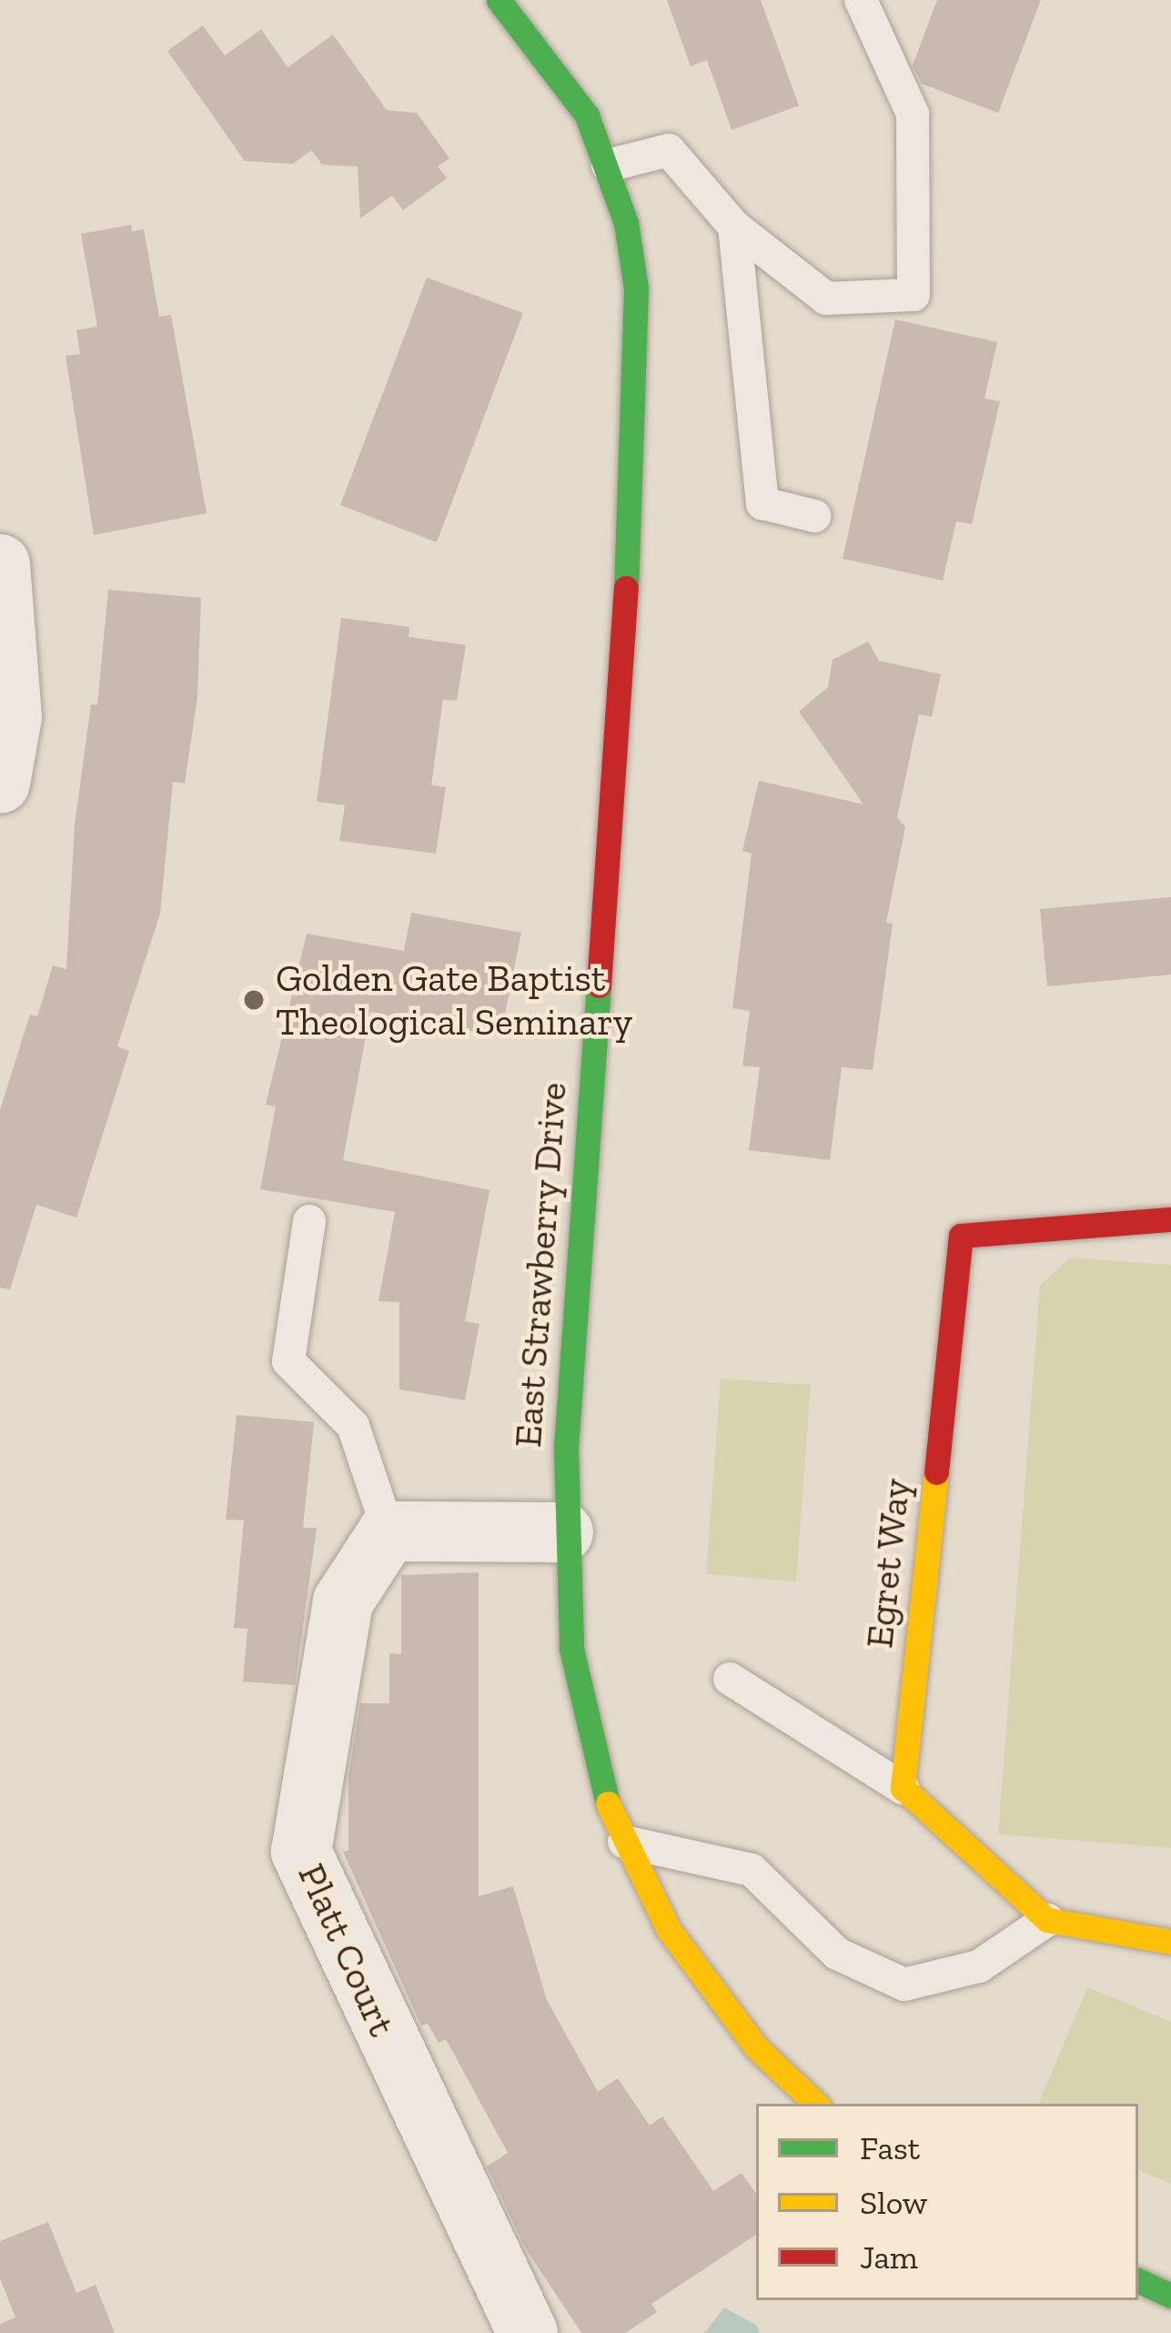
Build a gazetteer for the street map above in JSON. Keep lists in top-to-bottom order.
{
  "streets": {
    "street": ["East Strawberry Drive", "Egret Way", "Platt Court"]
  },
  "places": ["Golden Gate Baptist Theological Seminary"],
  "legend": ["Fast", "Slow", "Jam"]
}
